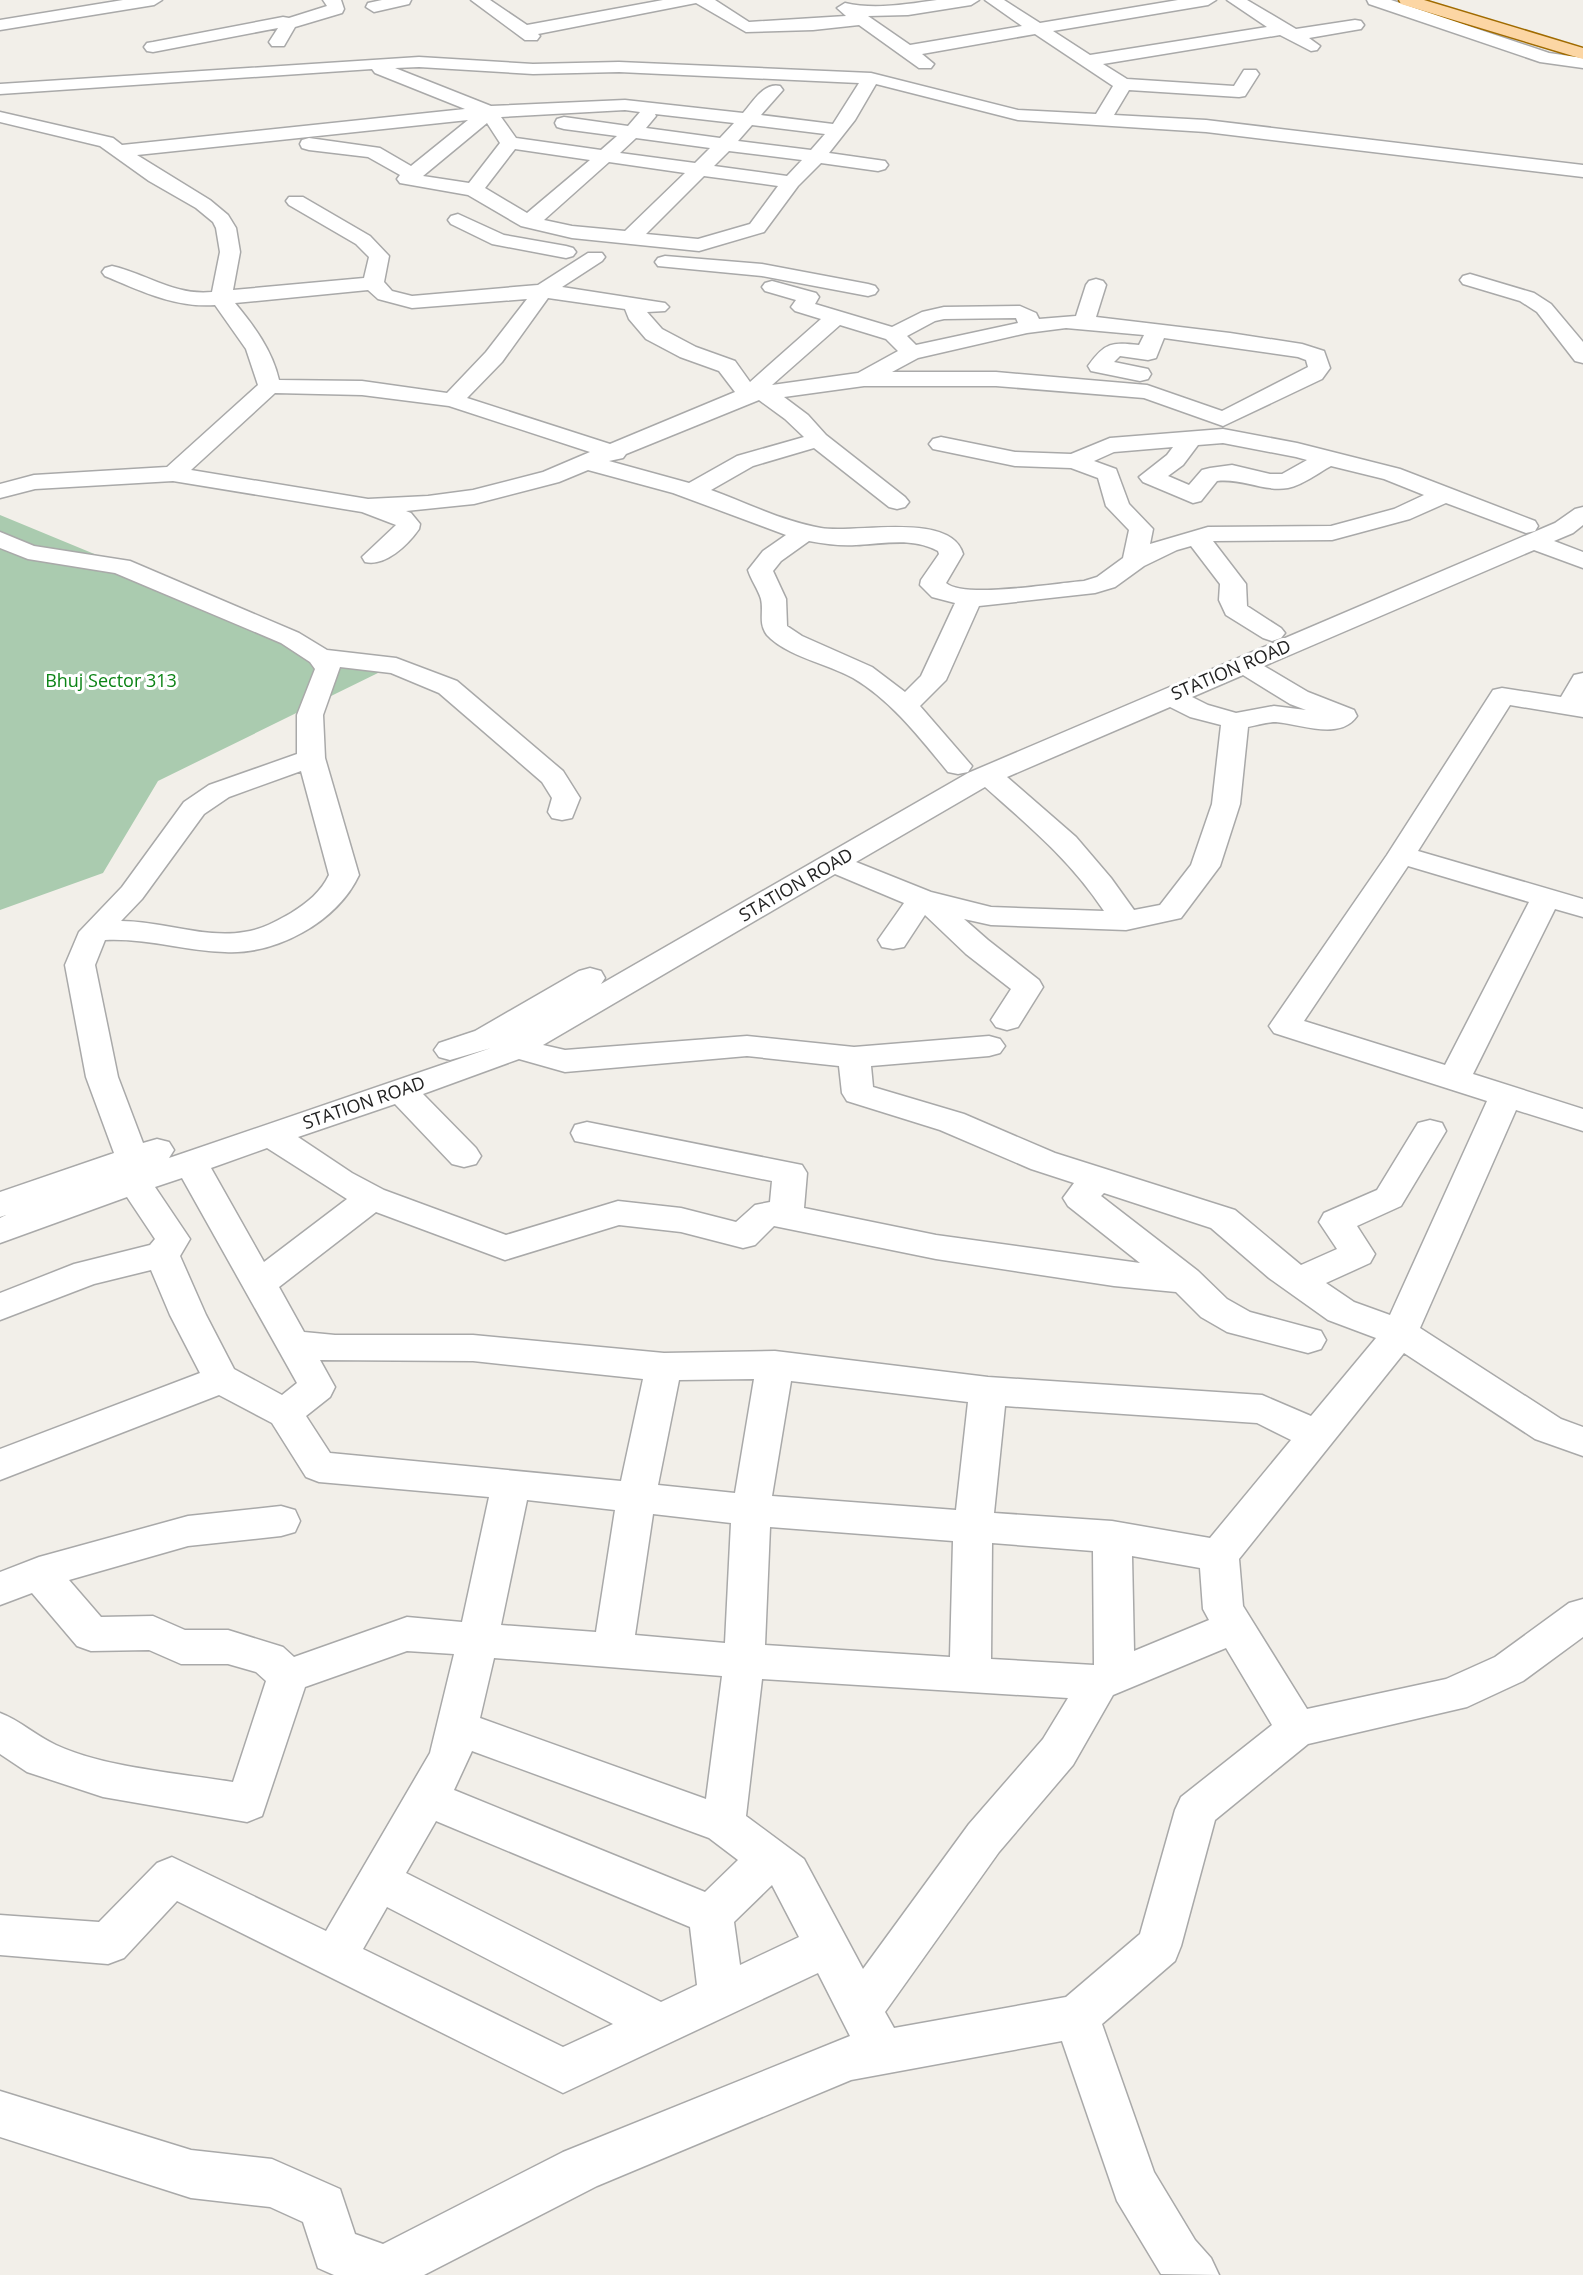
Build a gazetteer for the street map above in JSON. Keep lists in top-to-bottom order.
{
  "streets": {
    "street": ["STATION ROAD"]
  },
  "parks": ["Bhuj Sector 313"]
}
